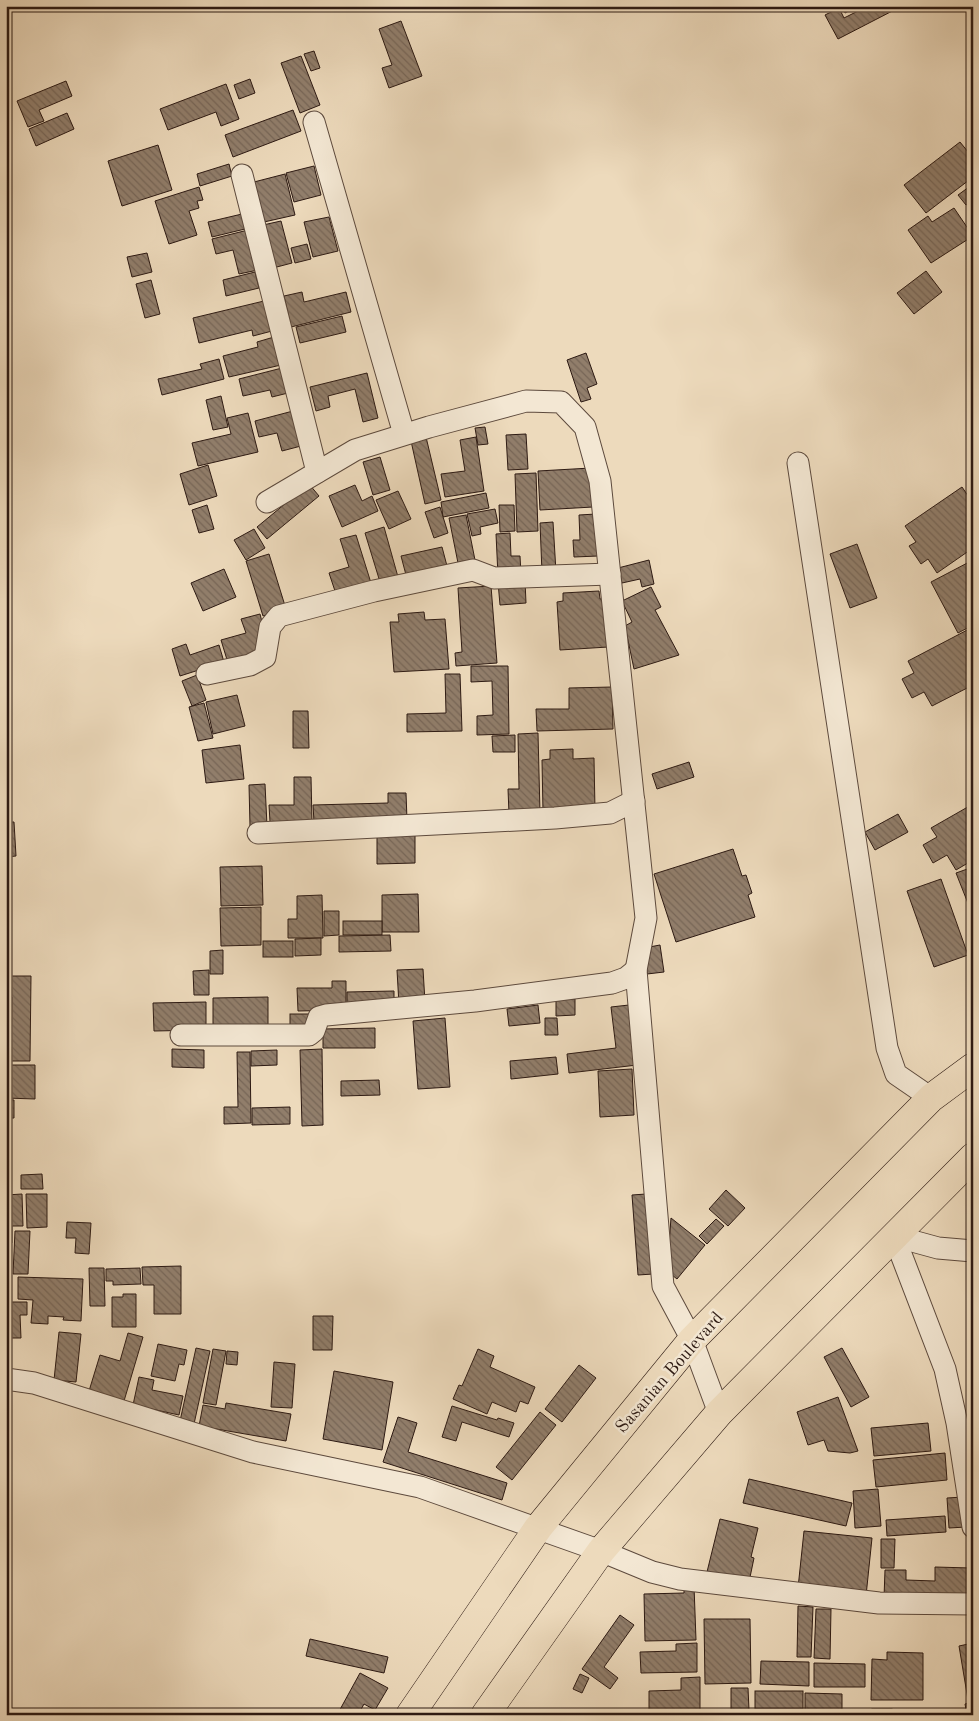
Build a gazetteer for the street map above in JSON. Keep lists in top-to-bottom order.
{
  "streets": {
    "highway": ["Sasanian Boulevard"]
  }
}
